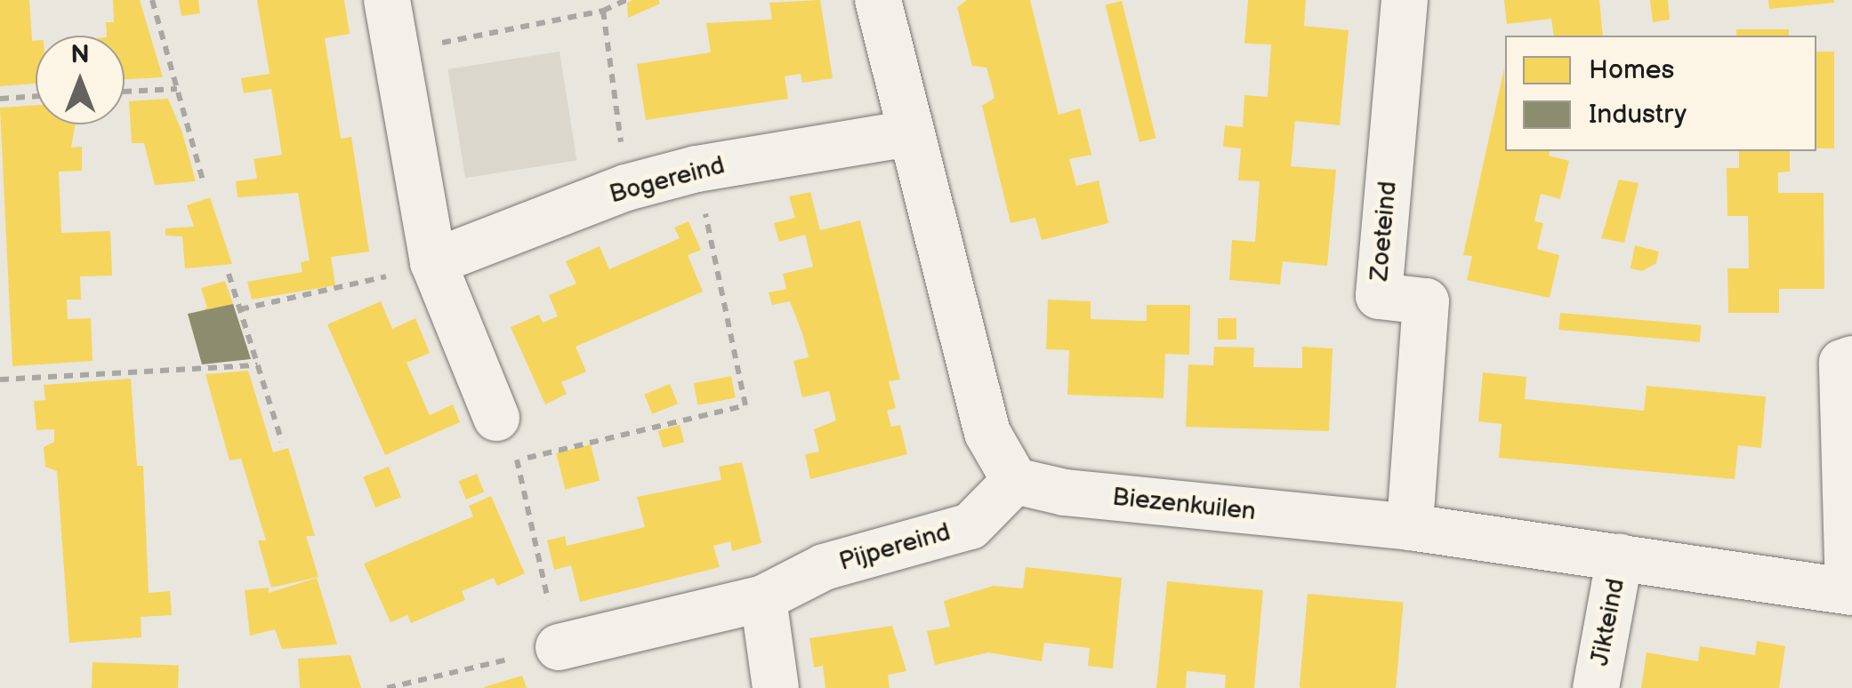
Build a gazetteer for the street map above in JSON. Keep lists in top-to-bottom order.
{
  "streets": {
    "street": [
      "Bogereind",
      "Zoeteind",
      "Biezenkuilen",
      "Pijpereind",
      "Jikteind"
    ]
  },
  "crossings": [
    ["Zoeteind", "Biezenkuilen"],
    ["Biezenkuilen", "Pijpereind"],
    ["Biezenkuilen", "Jikteind"]
  ],
  "legend": ["Homes", "Industry"],
  "north": "top"
}
